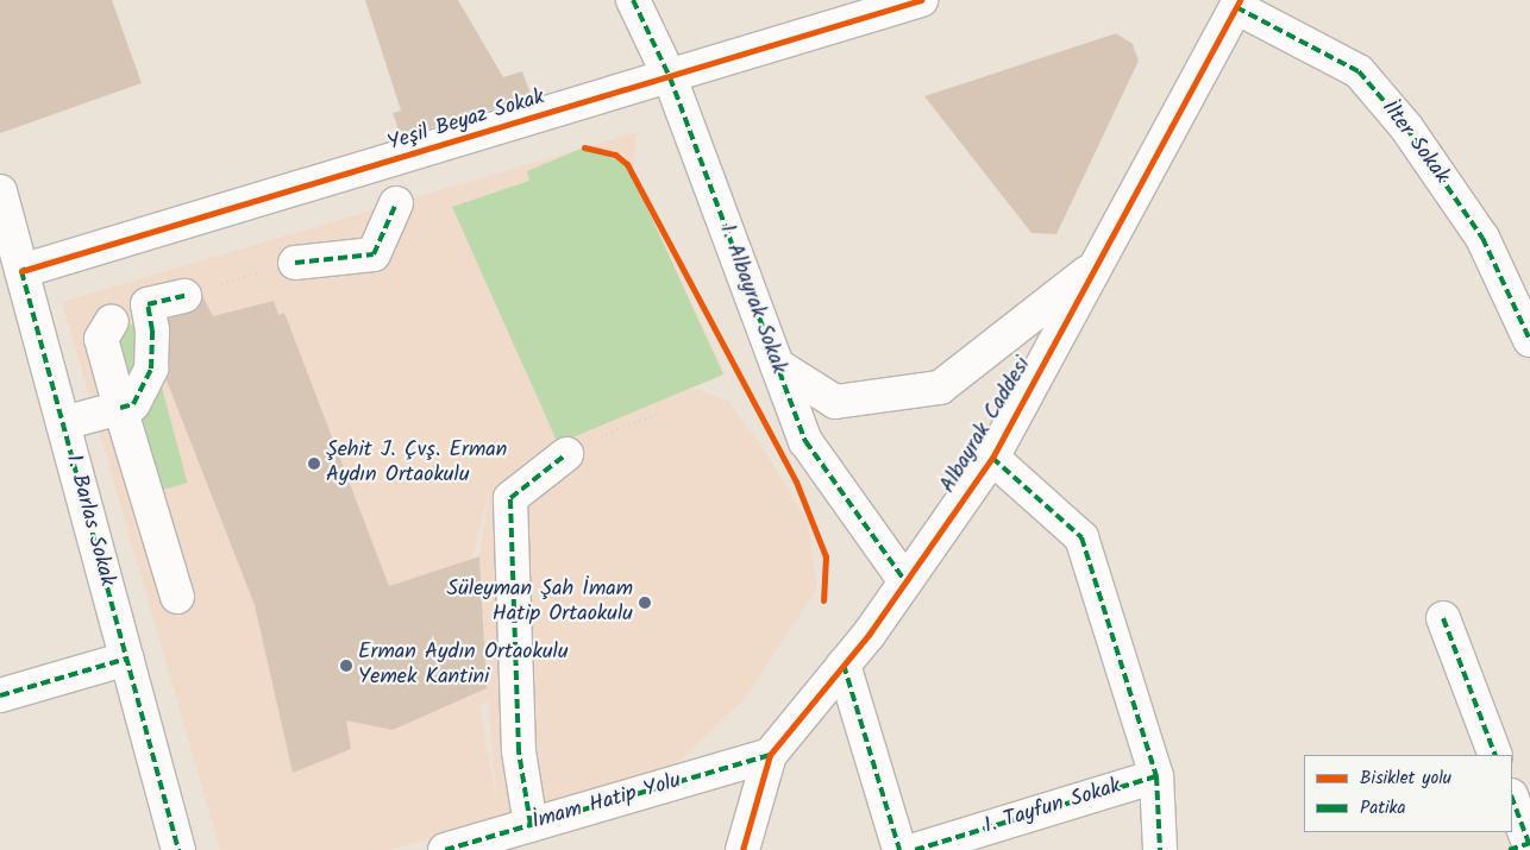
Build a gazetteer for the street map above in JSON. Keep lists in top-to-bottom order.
{
  "streets": {
    "street": [
      "Yeşil Beyaz Sokak",
      "İlter Sokak",
      "1. Albayrak Sokak",
      "Albayrak Caddesi",
      "1. Barlas Sokak",
      "İmam Hatip Yolu",
      "1. Tayfun Sokak"
    ]
  },
  "crossings": [
    ["Yeşil Beyaz Sokak", "1. Albayrak Sokak"],
    ["Yeşil Beyaz Sokak", "1. Barlas Sokak"],
    ["İlter Sokak", "Albayrak Caddesi"],
    ["1. Albayrak Sokak", "Albayrak Caddesi"],
    ["Albayrak Caddesi", "İmam Hatip Yolu"]
  ],
  "places": ["Şehit J. Çvş. Erman Aydın Ortaokulu", "Süleyman Şah İmam Hatip Ortaokulu", "Erman Aydın Ortaokulu Yemek Kantini"],
  "legend": ["Bisiklet yolu", "Patika"]
}
